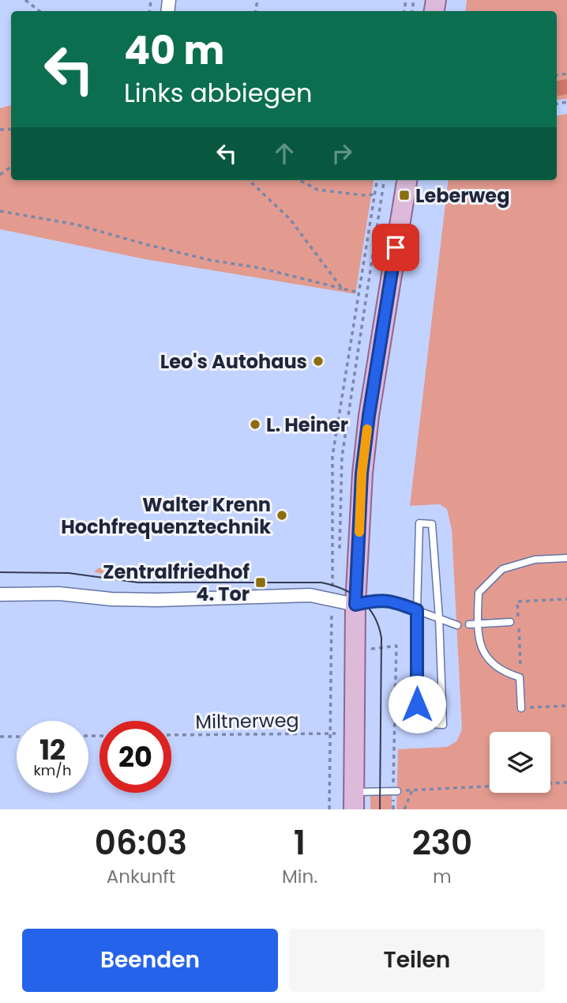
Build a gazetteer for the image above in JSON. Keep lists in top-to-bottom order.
{
  "streets": {
    "path": ["Miltnerweg"]
  },
  "places": {
    "transit": ["Leberweg", "Zentralfriedhof 4. Tor"],
    "other": ["Leo's Autohaus", "L. Heiner", "Walter Krenn Hochfrequenztechnik"]
  },
  "page": {
    "turn": ["40 m", "Links abbiegen"],
    "speed": "12 km/h",
    "limit": "20",
    "eta": [
      "06:03",
      "Ankunft",
      "1",
      "Min.",
      "230",
      "m"
    ],
    "buttons": ["Beenden", "Teilen"]
  }
}
